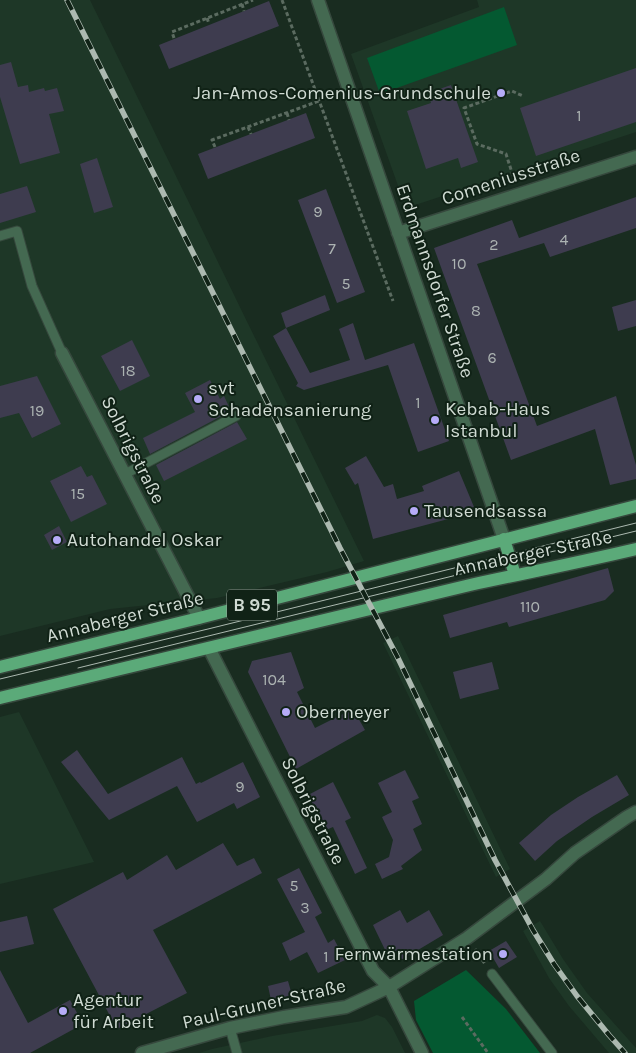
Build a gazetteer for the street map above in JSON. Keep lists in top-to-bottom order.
{
  "streets": {
    "main road": ["Erdmannsdorfer Straße", "Annaberger Straße", "B 95"],
    "street": ["Comeniusstraße", "Solbrigstraße", "Paul-Gruner-Straße"]
  },
  "crossings": [
    ["Comeniusstraße", "Erdmannsdorfer Straße"],
    ["Erdmannsdorfer Straße", "Annaberger Straße"],
    ["Solbrigstraße", "Annaberger Straße"],
    ["Solbrigstraße", "Paul-Gruner-Straße"]
  ],
  "places": [
    "Jan-Amos-Comenius-Grundschule",
    "svt Schadensanierung",
    "Kebab-Haus Istanbul",
    "Tausendsassa",
    "Autohandel Oskar",
    "Obermeyer",
    "Fernwärmestation",
    "Agentur für Arbeit"
  ],
  "house_numbers": [
    "1",
    "9",
    "4",
    "2",
    "7",
    "10",
    "5",
    "8",
    "6",
    "18",
    "1",
    "19",
    "15",
    "110",
    "104",
    "9",
    "5",
    "3",
    "1"
  ]
}
